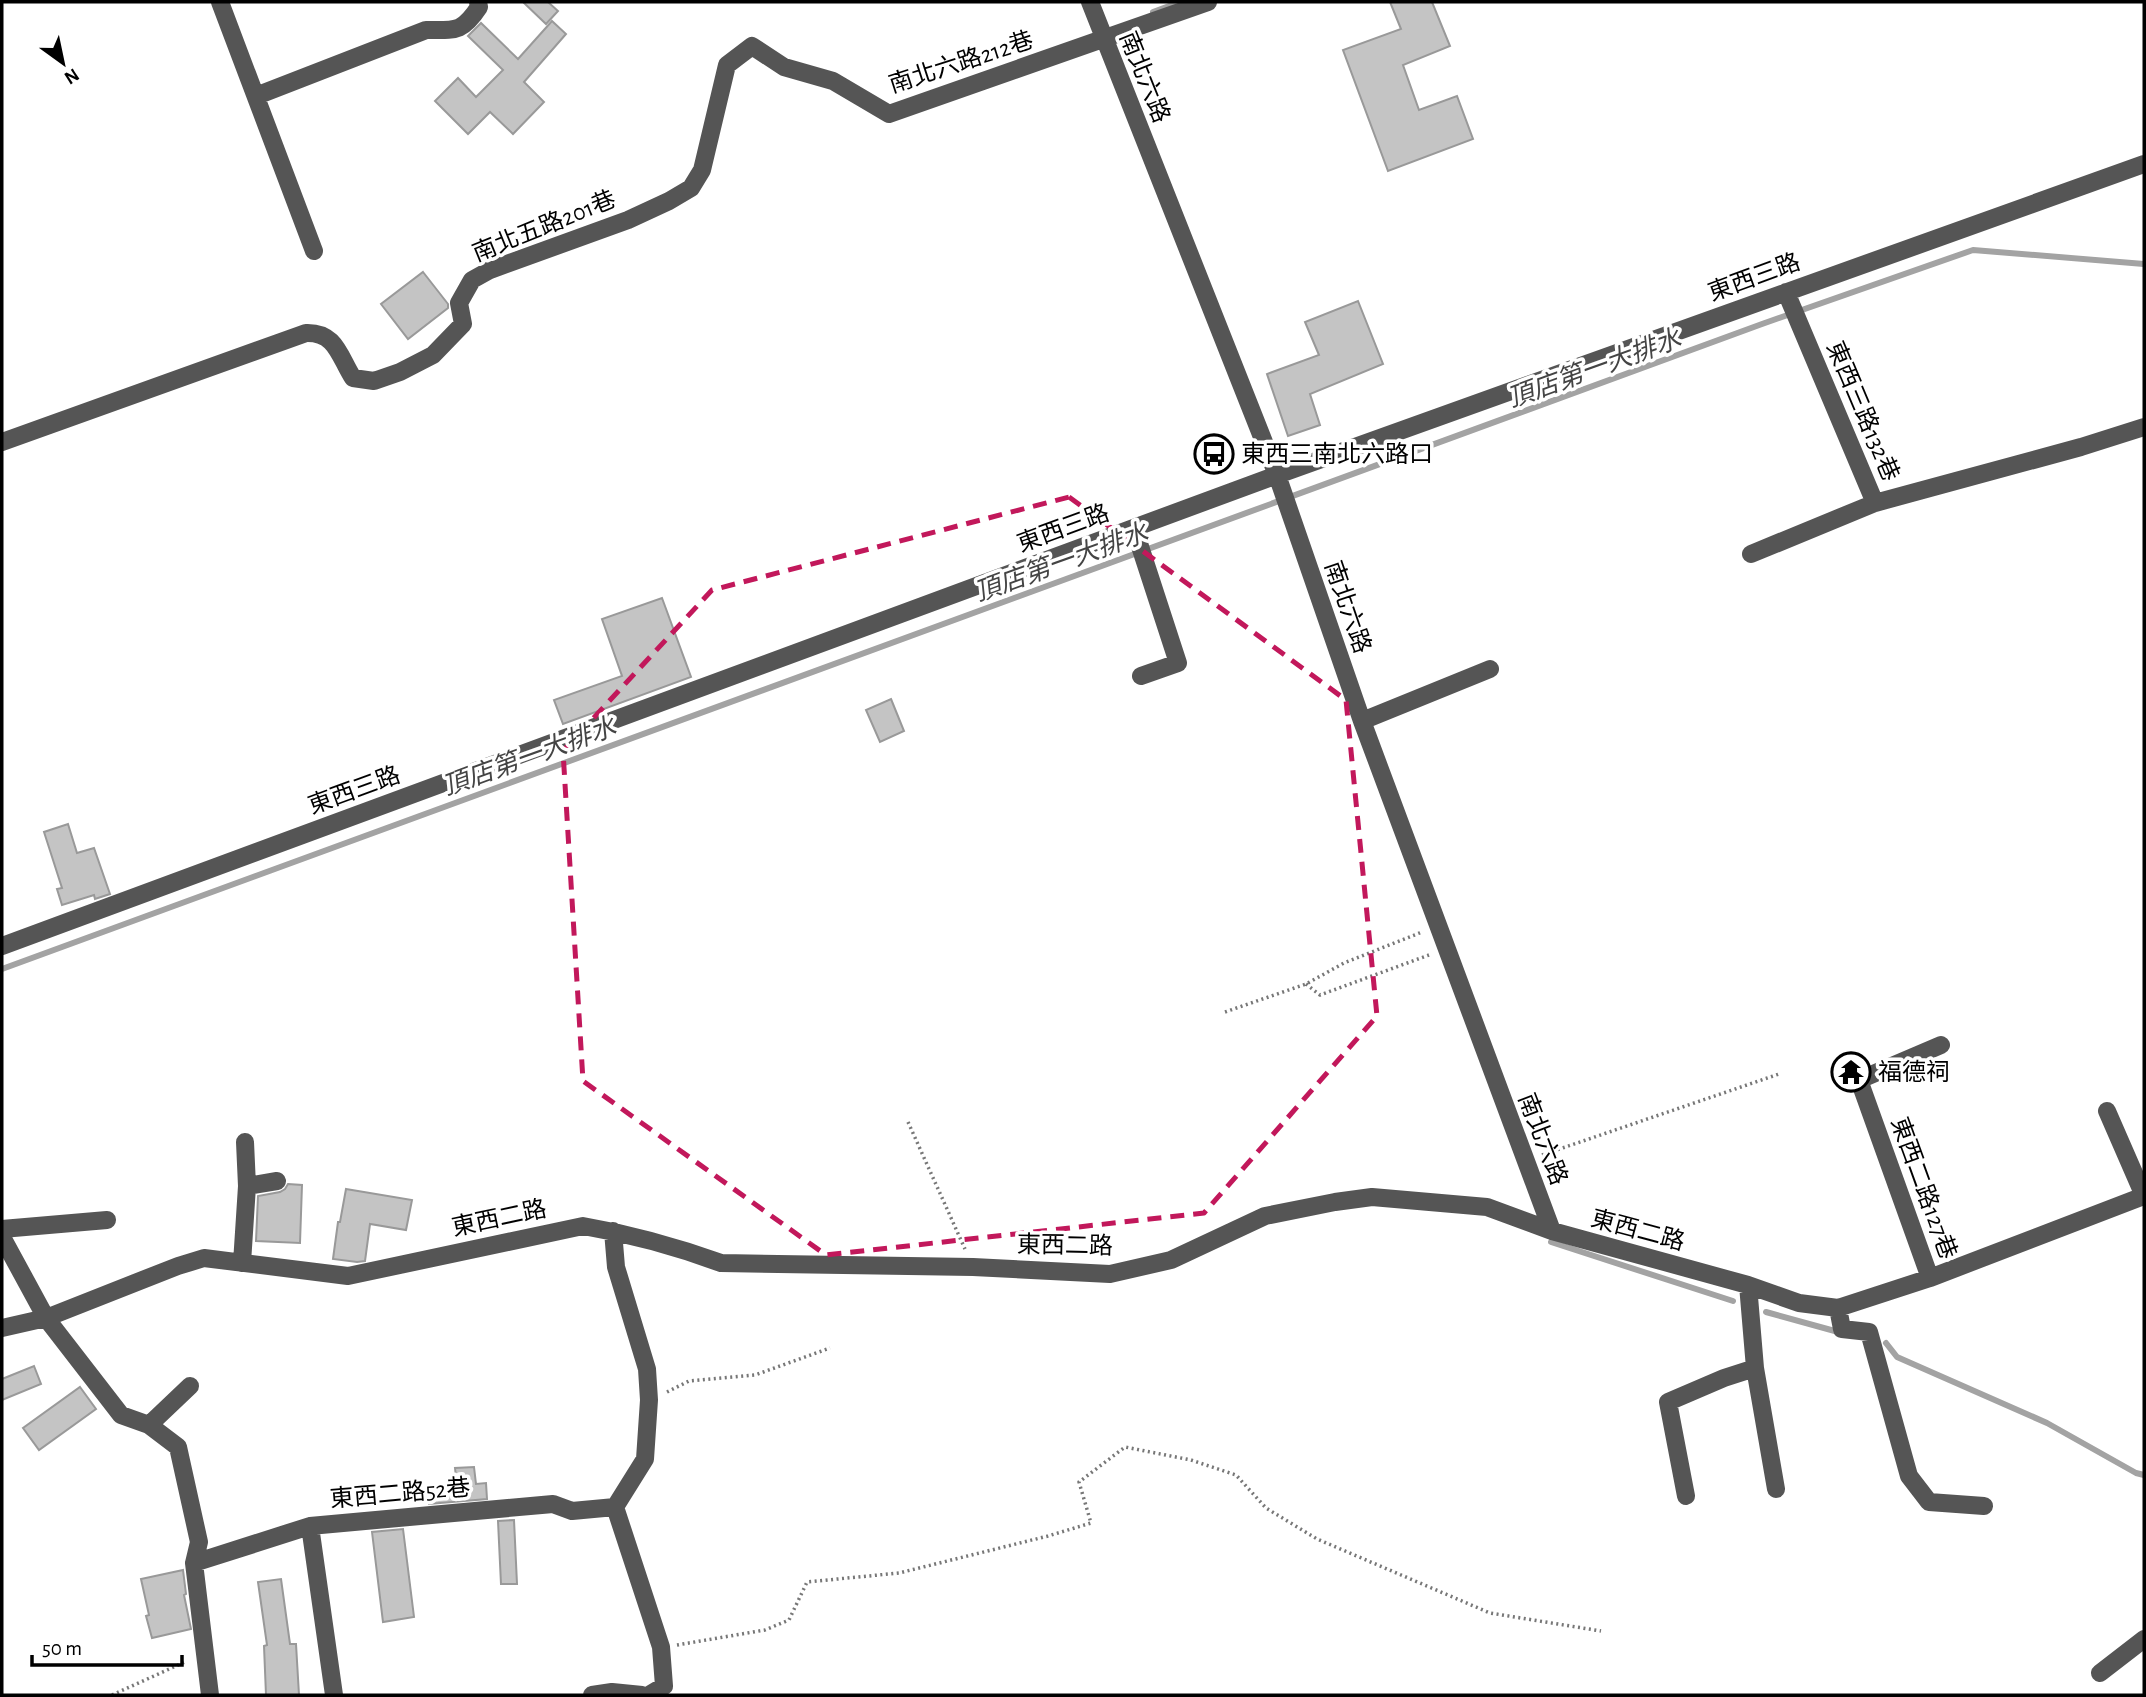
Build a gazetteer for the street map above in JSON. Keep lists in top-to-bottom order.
{
  "streets": {
    "street": [
      "南北六路212巷",
      "南北六路",
      "南北五路201巷",
      "東西三路",
      "東西三路132巷",
      "東西二路127巷",
      "東西二路",
      "東西二路52巷"
    ]
  },
  "crossings": [
    ["南北六路212巷", "南北六路"],
    ["南北六路212巷", "南北五路201巷"],
    ["南北六路", "東西三路"],
    ["南北六路", "東西二路"],
    ["東西三路", "東西三路132巷"],
    ["東西二路127巷", "東西二路"]
  ],
  "water": ["頂店第一大排水"],
  "places": {
    "bus stop": ["東西三南北六路口"],
    "temple": ["福德祠"]
  },
  "scale_bar": "50 m",
  "north": "bottom right"
}
